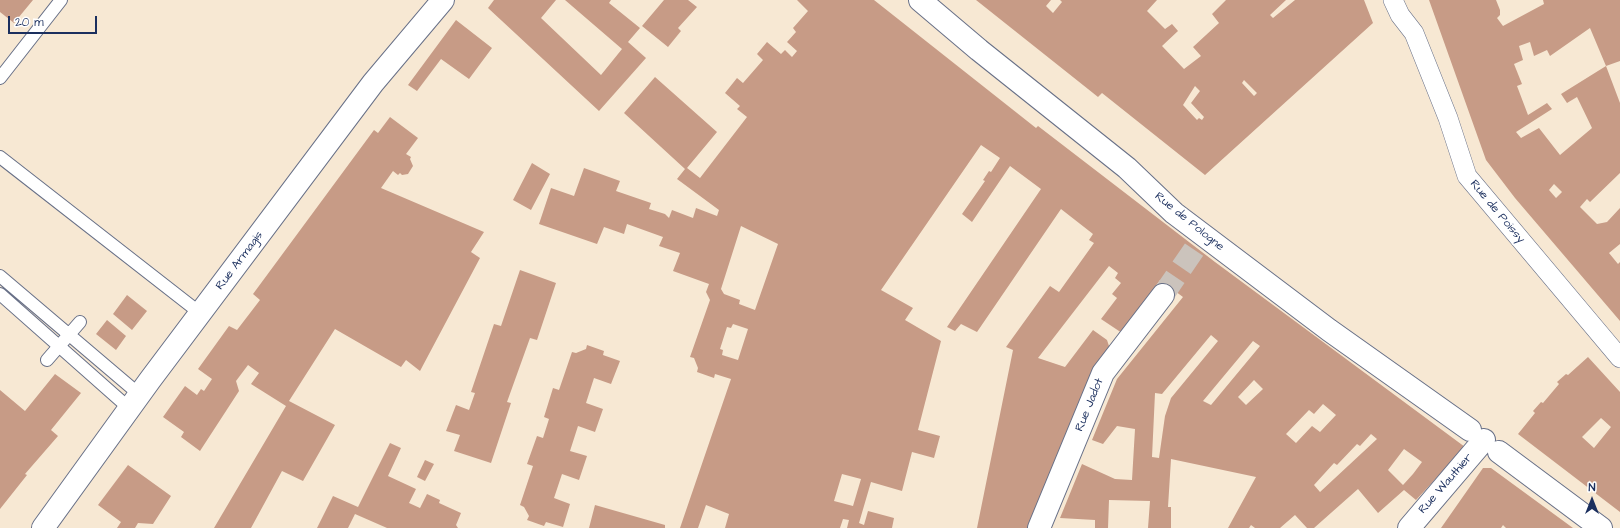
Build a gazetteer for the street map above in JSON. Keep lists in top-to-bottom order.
{
  "streets": {
    "street": [
      "Rue de Poissy",
      "Rue de Pologne",
      "Rue Armagis",
      "Rue Jadot",
      "Rue Wauthier"
    ]
  },
  "crossings": [
    ["Rue de Pologne", "Rue Wauthier"]
  ],
  "scale_bar": "20 m",
  "north": "top"
}
